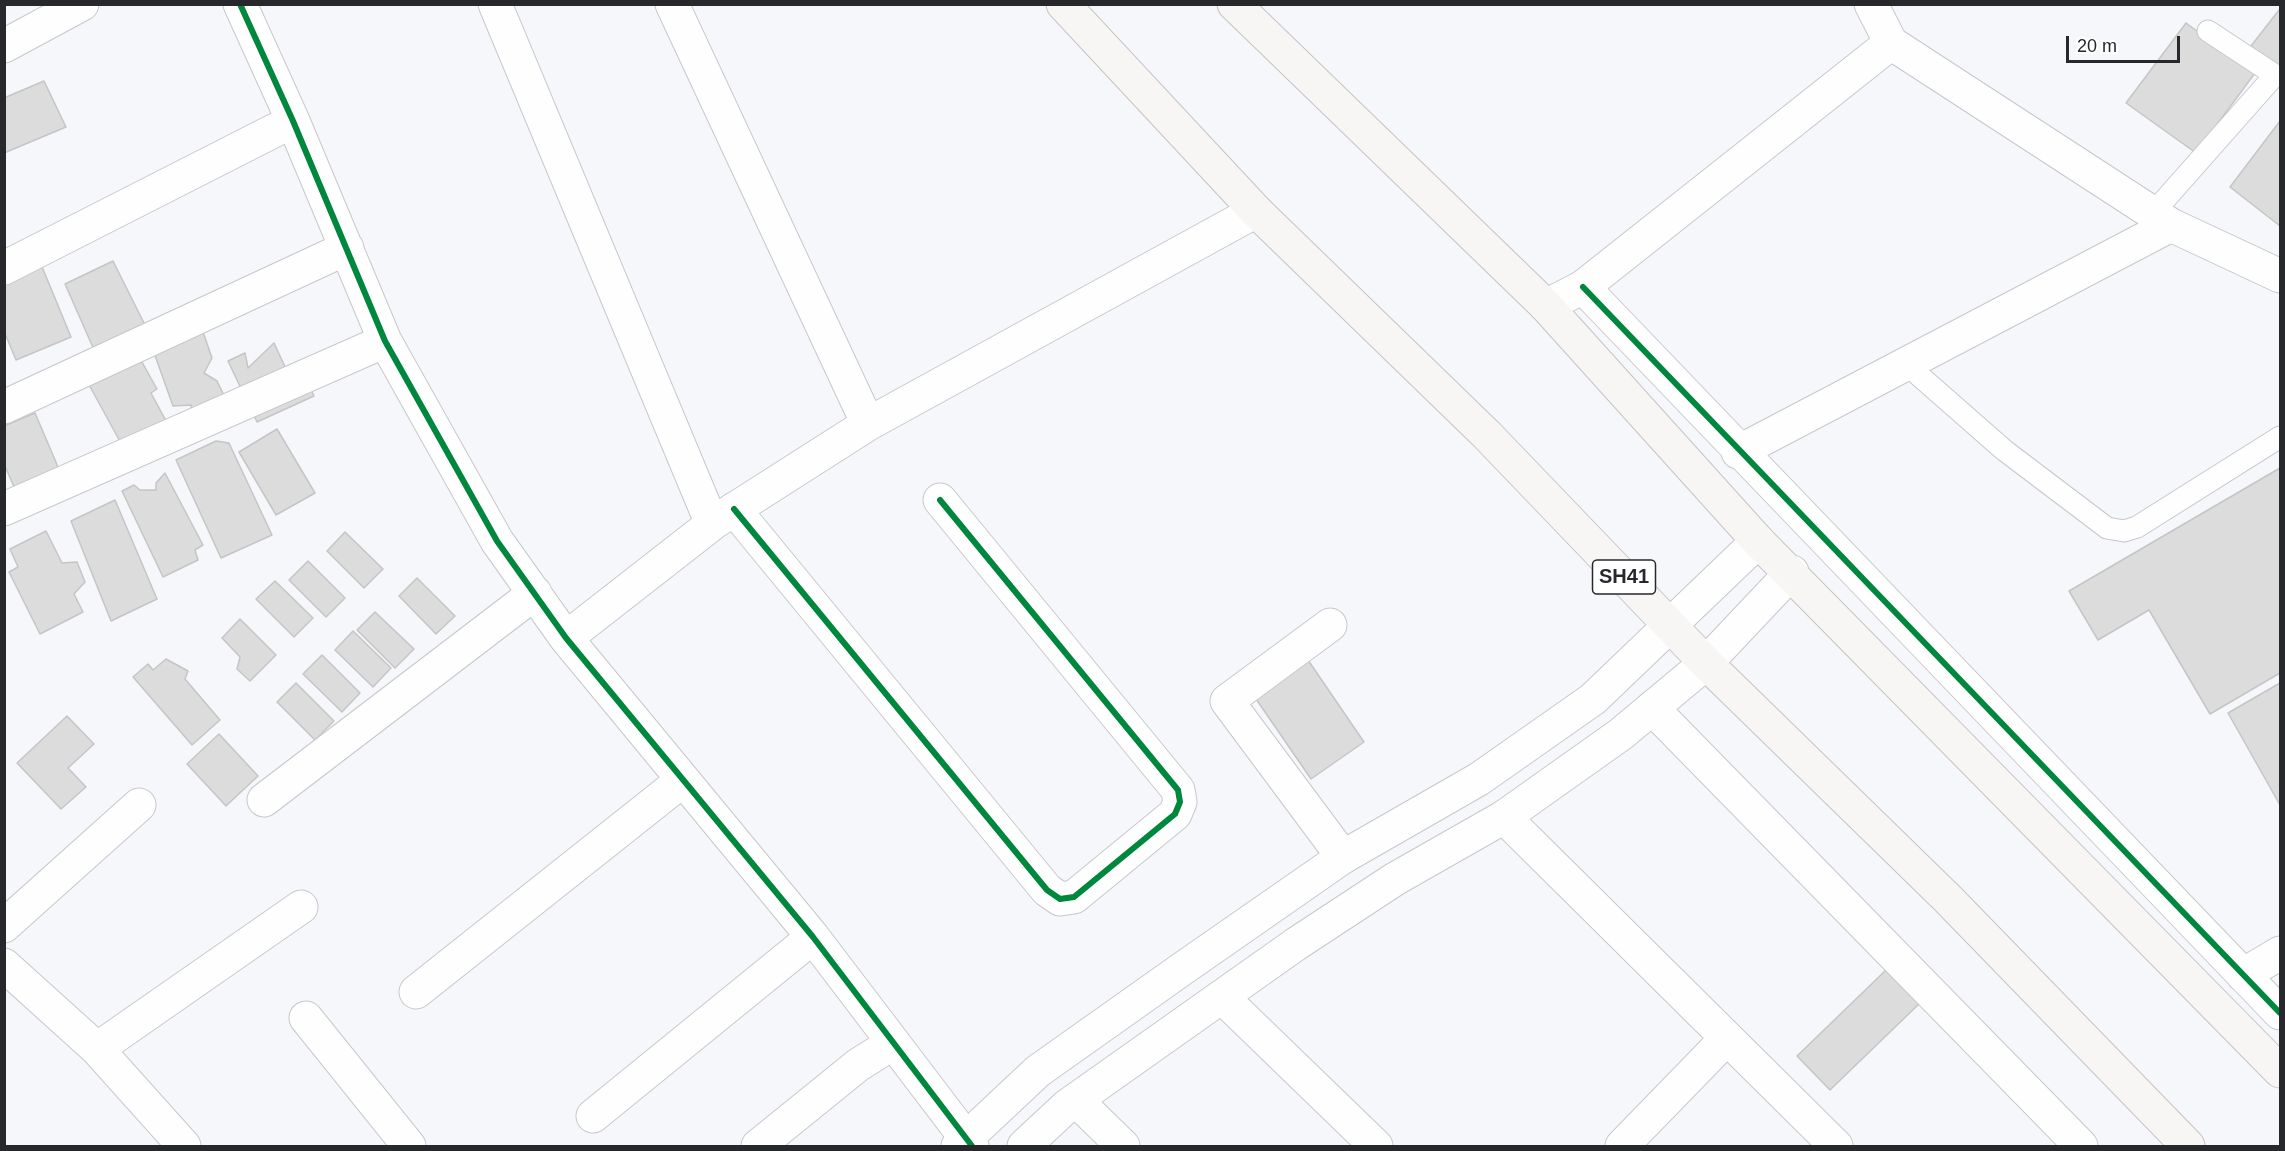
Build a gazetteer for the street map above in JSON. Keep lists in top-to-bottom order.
{
  "streets": {
    "main road": ["SH41"]
  },
  "scale_bar": "20 m"
}
